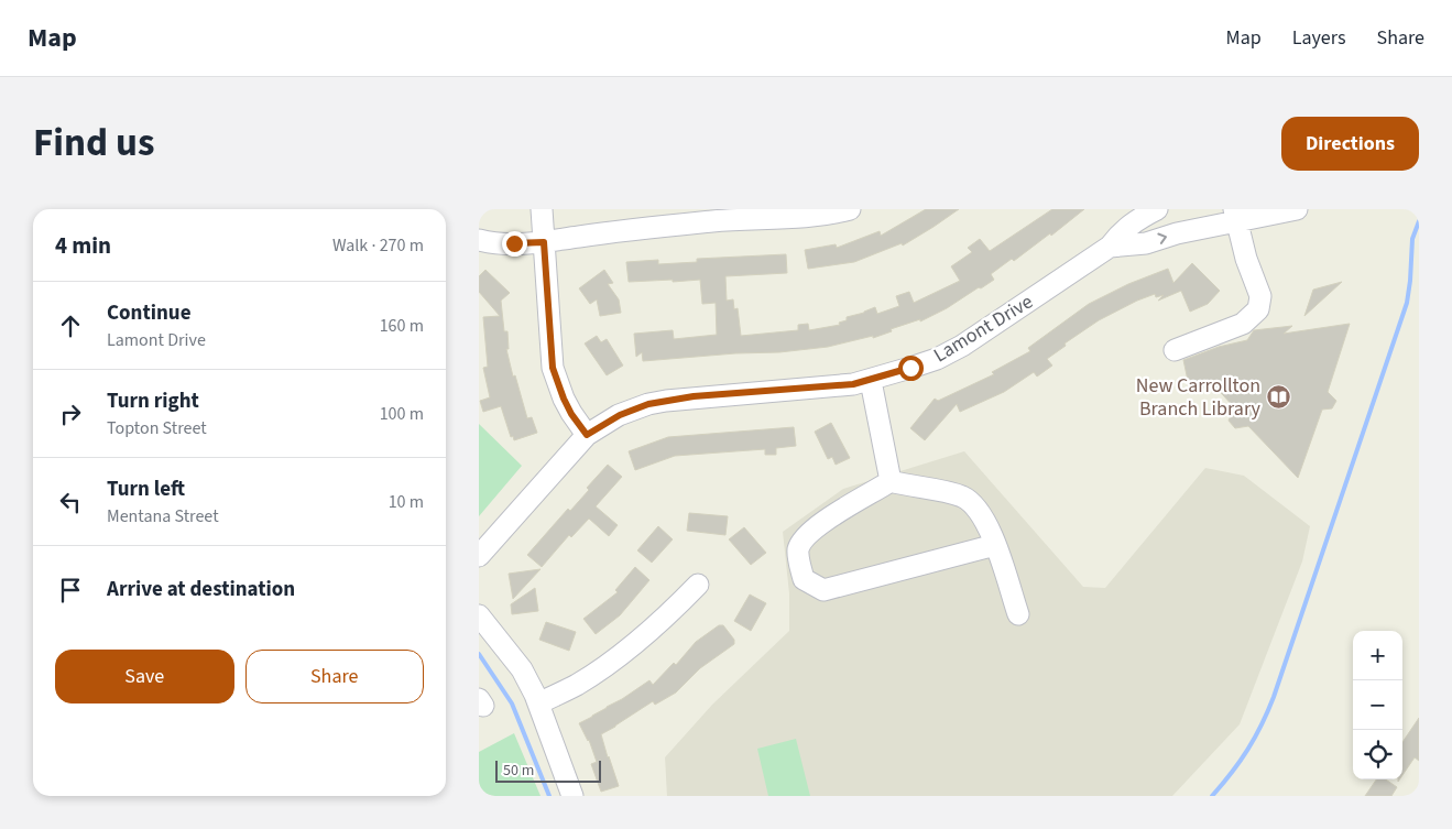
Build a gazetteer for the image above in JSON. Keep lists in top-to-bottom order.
{
  "streets": {
    "street": ["Lamont Drive"]
  },
  "places": {
    "library": ["New Carrollton Branch Library"]
  },
  "scale_bar": "50 m",
  "page": {
    "header": "Map",
    "nav": ["Map", "Layers", "Share"],
    "title": "Find us",
    "buttons": [
      "Directions",
      ["Save", "Share"]
    ],
    "heading": ["4 min", "Walk · 270 m"],
    "list": [
      ["Continue", "Lamont Drive", "160 m"],
      ["Turn right", "Topton Street", "100 m"],
      ["Turn left", "Mentana Street", "10 m"],
      "Arrive at destination"
    ],
    "map_buttons": ["+", "−"],
    "scale": "50 m"
  }
}
